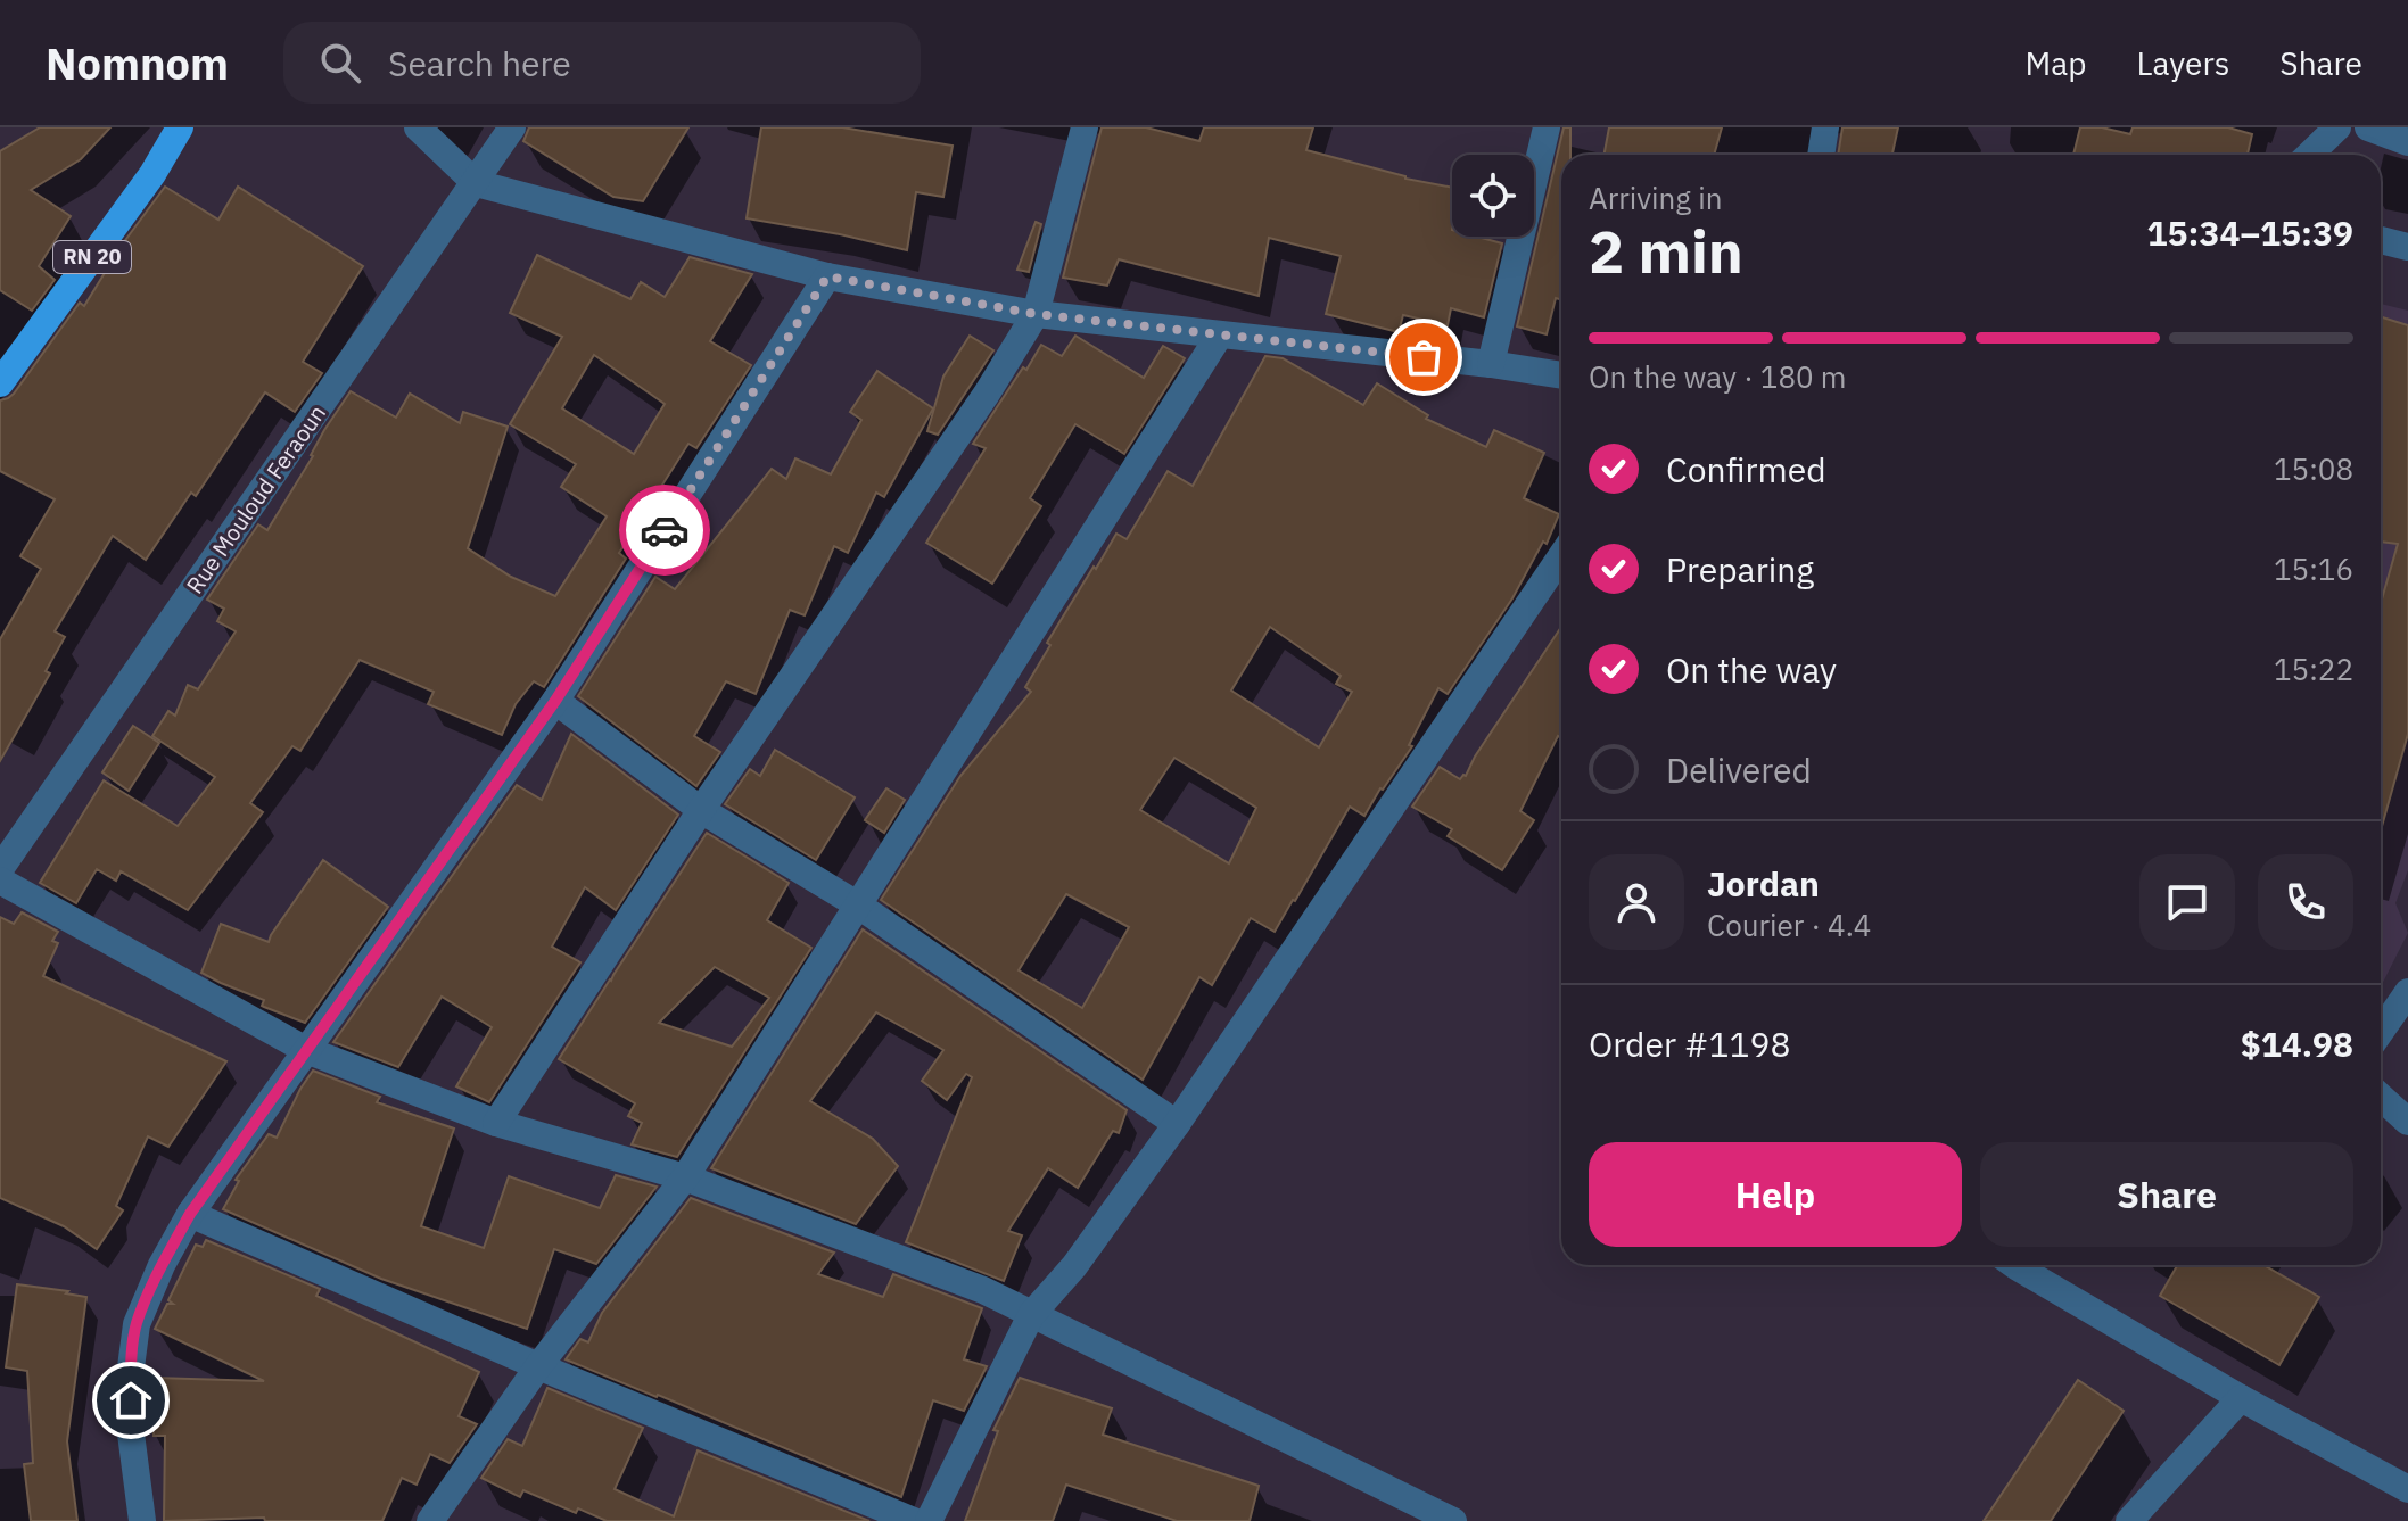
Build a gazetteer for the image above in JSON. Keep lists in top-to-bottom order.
{
  "streets": {
    "main road": ["RN 20"],
    "street": ["Rue Mouloud Feraoun"]
  },
  "page": {
    "header": "Nomnom",
    "search": "Search here",
    "nav": ["Map", "Layers", "Share"],
    "heading": ["2 min", "Arriving in", "15:34–15:39"],
    "panel": [
      "Jordan",
      "Courier · 4.4",
      "Order #1198",
      "$14.98"
    ],
    "bar": "On the way · 180 m",
    "list": [
      ["Confirmed", "15:08"],
      ["Preparing", "15:16"],
      ["On the way", "15:22"],
      "Delivered"
    ],
    "buttons": ["Help", "Share"]
  }
}
